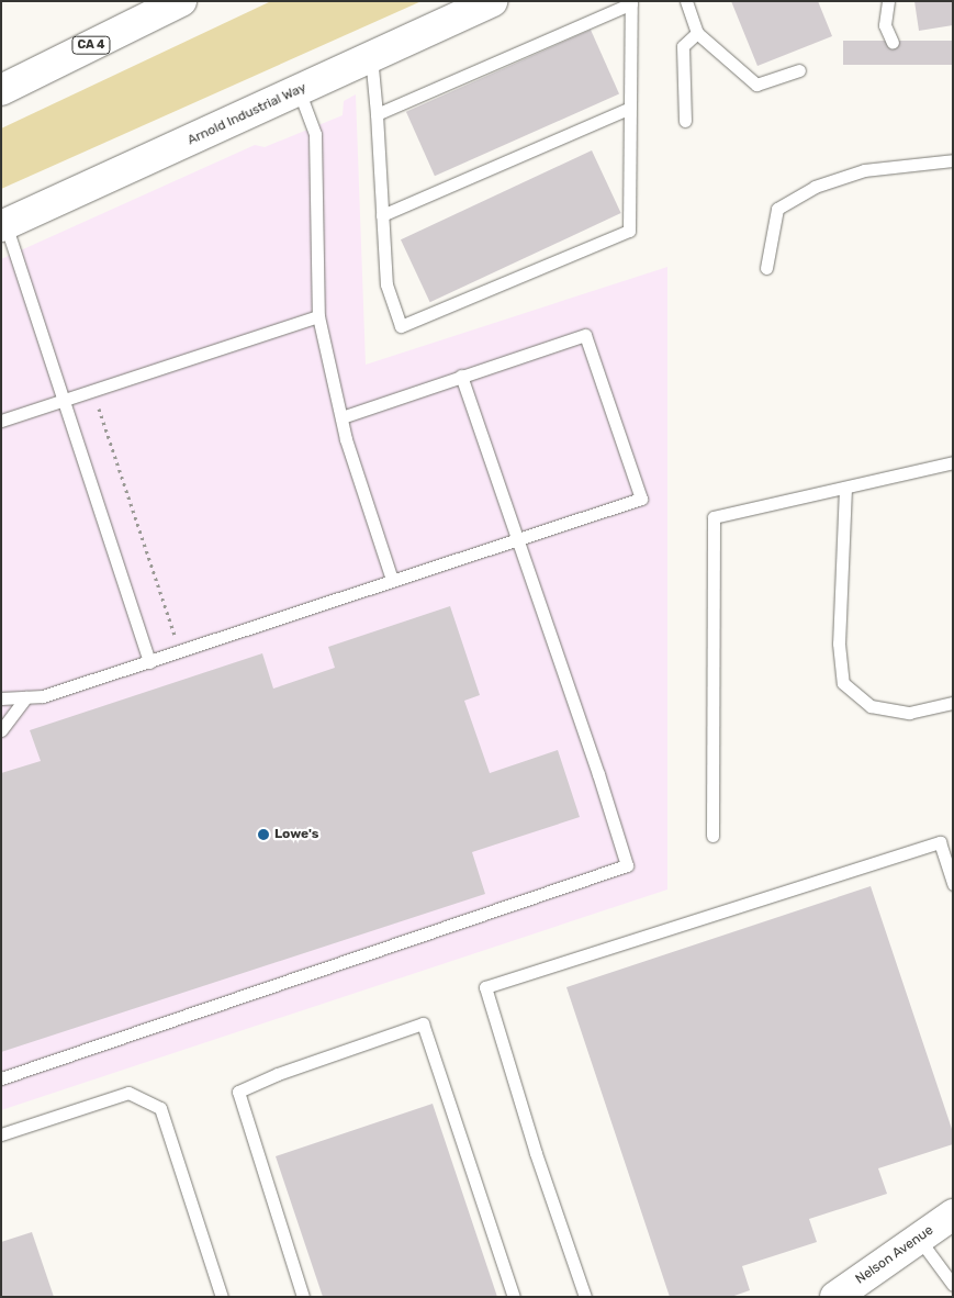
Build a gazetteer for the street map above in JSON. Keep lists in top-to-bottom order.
{
  "streets": {
    "main road": ["CA 4", "Arnold Industrial Way", "Nelson Avenue"]
  },
  "places": ["Lowe's"]
}
